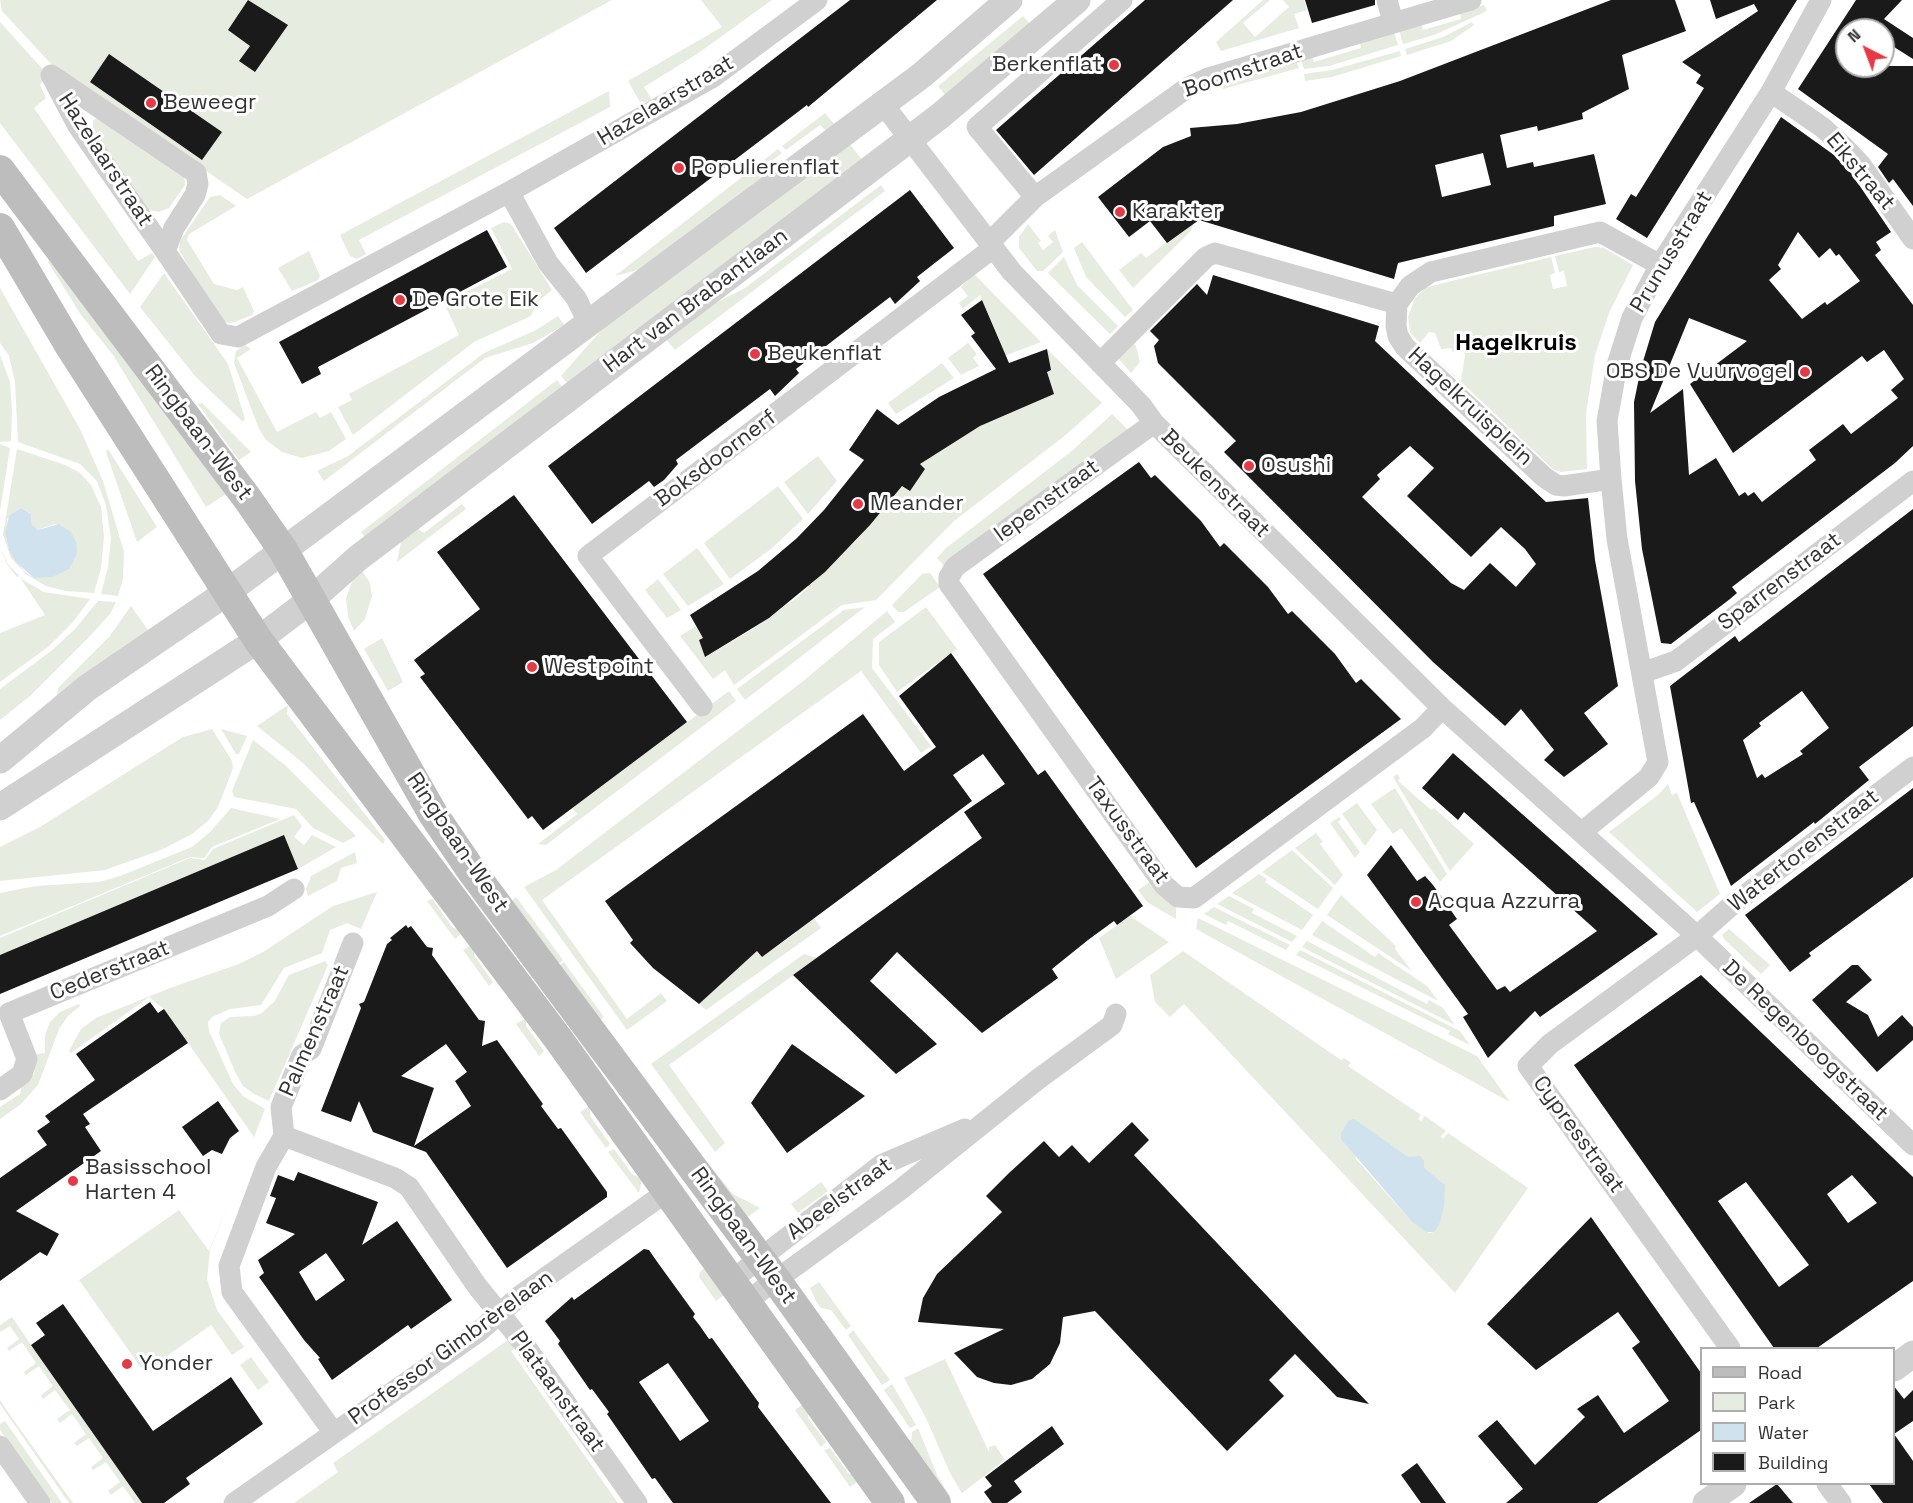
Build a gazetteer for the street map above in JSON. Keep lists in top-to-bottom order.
{
  "streets": {
    "main road": ["Ringbaan-West"],
    "street": [
      "Boomstraat",
      "Hazelaarstraat",
      "Eikstraat",
      "Prunusstraat",
      "Hart van Brabantlaan",
      "Hagelkruisplein",
      "Boksdoornerf",
      "Beukenstraat",
      "Iepenstraat",
      "Sparrenstraat",
      "Taxusstraat",
      "Watertorenstraat",
      "Cederstraat",
      "Palmenstraat",
      "De Regenboogstraat",
      "Cypresstraat",
      "Abeelstraat",
      "Professor Gimbrèrelaan",
      "Plataanstraat"
    ]
  },
  "crossings": [
    ["Boomstraat", "Boksdoornerf"],
    ["Boomstraat", "Beukenstraat"],
    ["Eikstraat", "Prunusstraat"],
    ["Prunusstraat", "Hagelkruisplein"],
    ["Prunusstraat", "Beukenstraat"],
    ["Prunusstraat", "Sparrenstraat"],
    ["Prunusstraat", "De Regenboogstraat"],
    ["Hart van Brabantlaan", "Ringbaan-West"],
    ["Hart van Brabantlaan", "Beukenstraat"],
    ["Ringbaan-West", "Abeelstraat"],
    ["Ringbaan-West", "Professor Gimbrèrelaan"],
    ["Boksdoornerf", "Beukenstraat"],
    ["Beukenstraat", "Iepenstraat"],
    ["Beukenstraat", "Taxusstraat"],
    ["Beukenstraat", "De Regenboogstraat"],
    ["Iepenstraat", "Taxusstraat"],
    ["Watertorenstraat", "De Regenboogstraat"],
    ["Watertorenstraat", "Cypresstraat"],
    ["Palmenstraat", "Plataanstraat"],
    ["De Regenboogstraat", "Cypresstraat"],
    ["Professor Gimbrèrelaan", "Plataanstraat"]
  ],
  "districts": ["Hagelkruis"],
  "places": [
    "Berkenflat",
    "Beweegr",
    "Populierenflat",
    "Karakter",
    "De Grote Eik",
    "Beukenflat",
    "OBS De Vuurvogel",
    "Osushi",
    "Meander",
    "Westpoint",
    "Acqua Azzurra",
    "Basisschool Harten 4",
    "Yonder"
  ],
  "legend": [
    "Road",
    "Park",
    "Water",
    "Building"
  ],
  "north": "top left"
}
